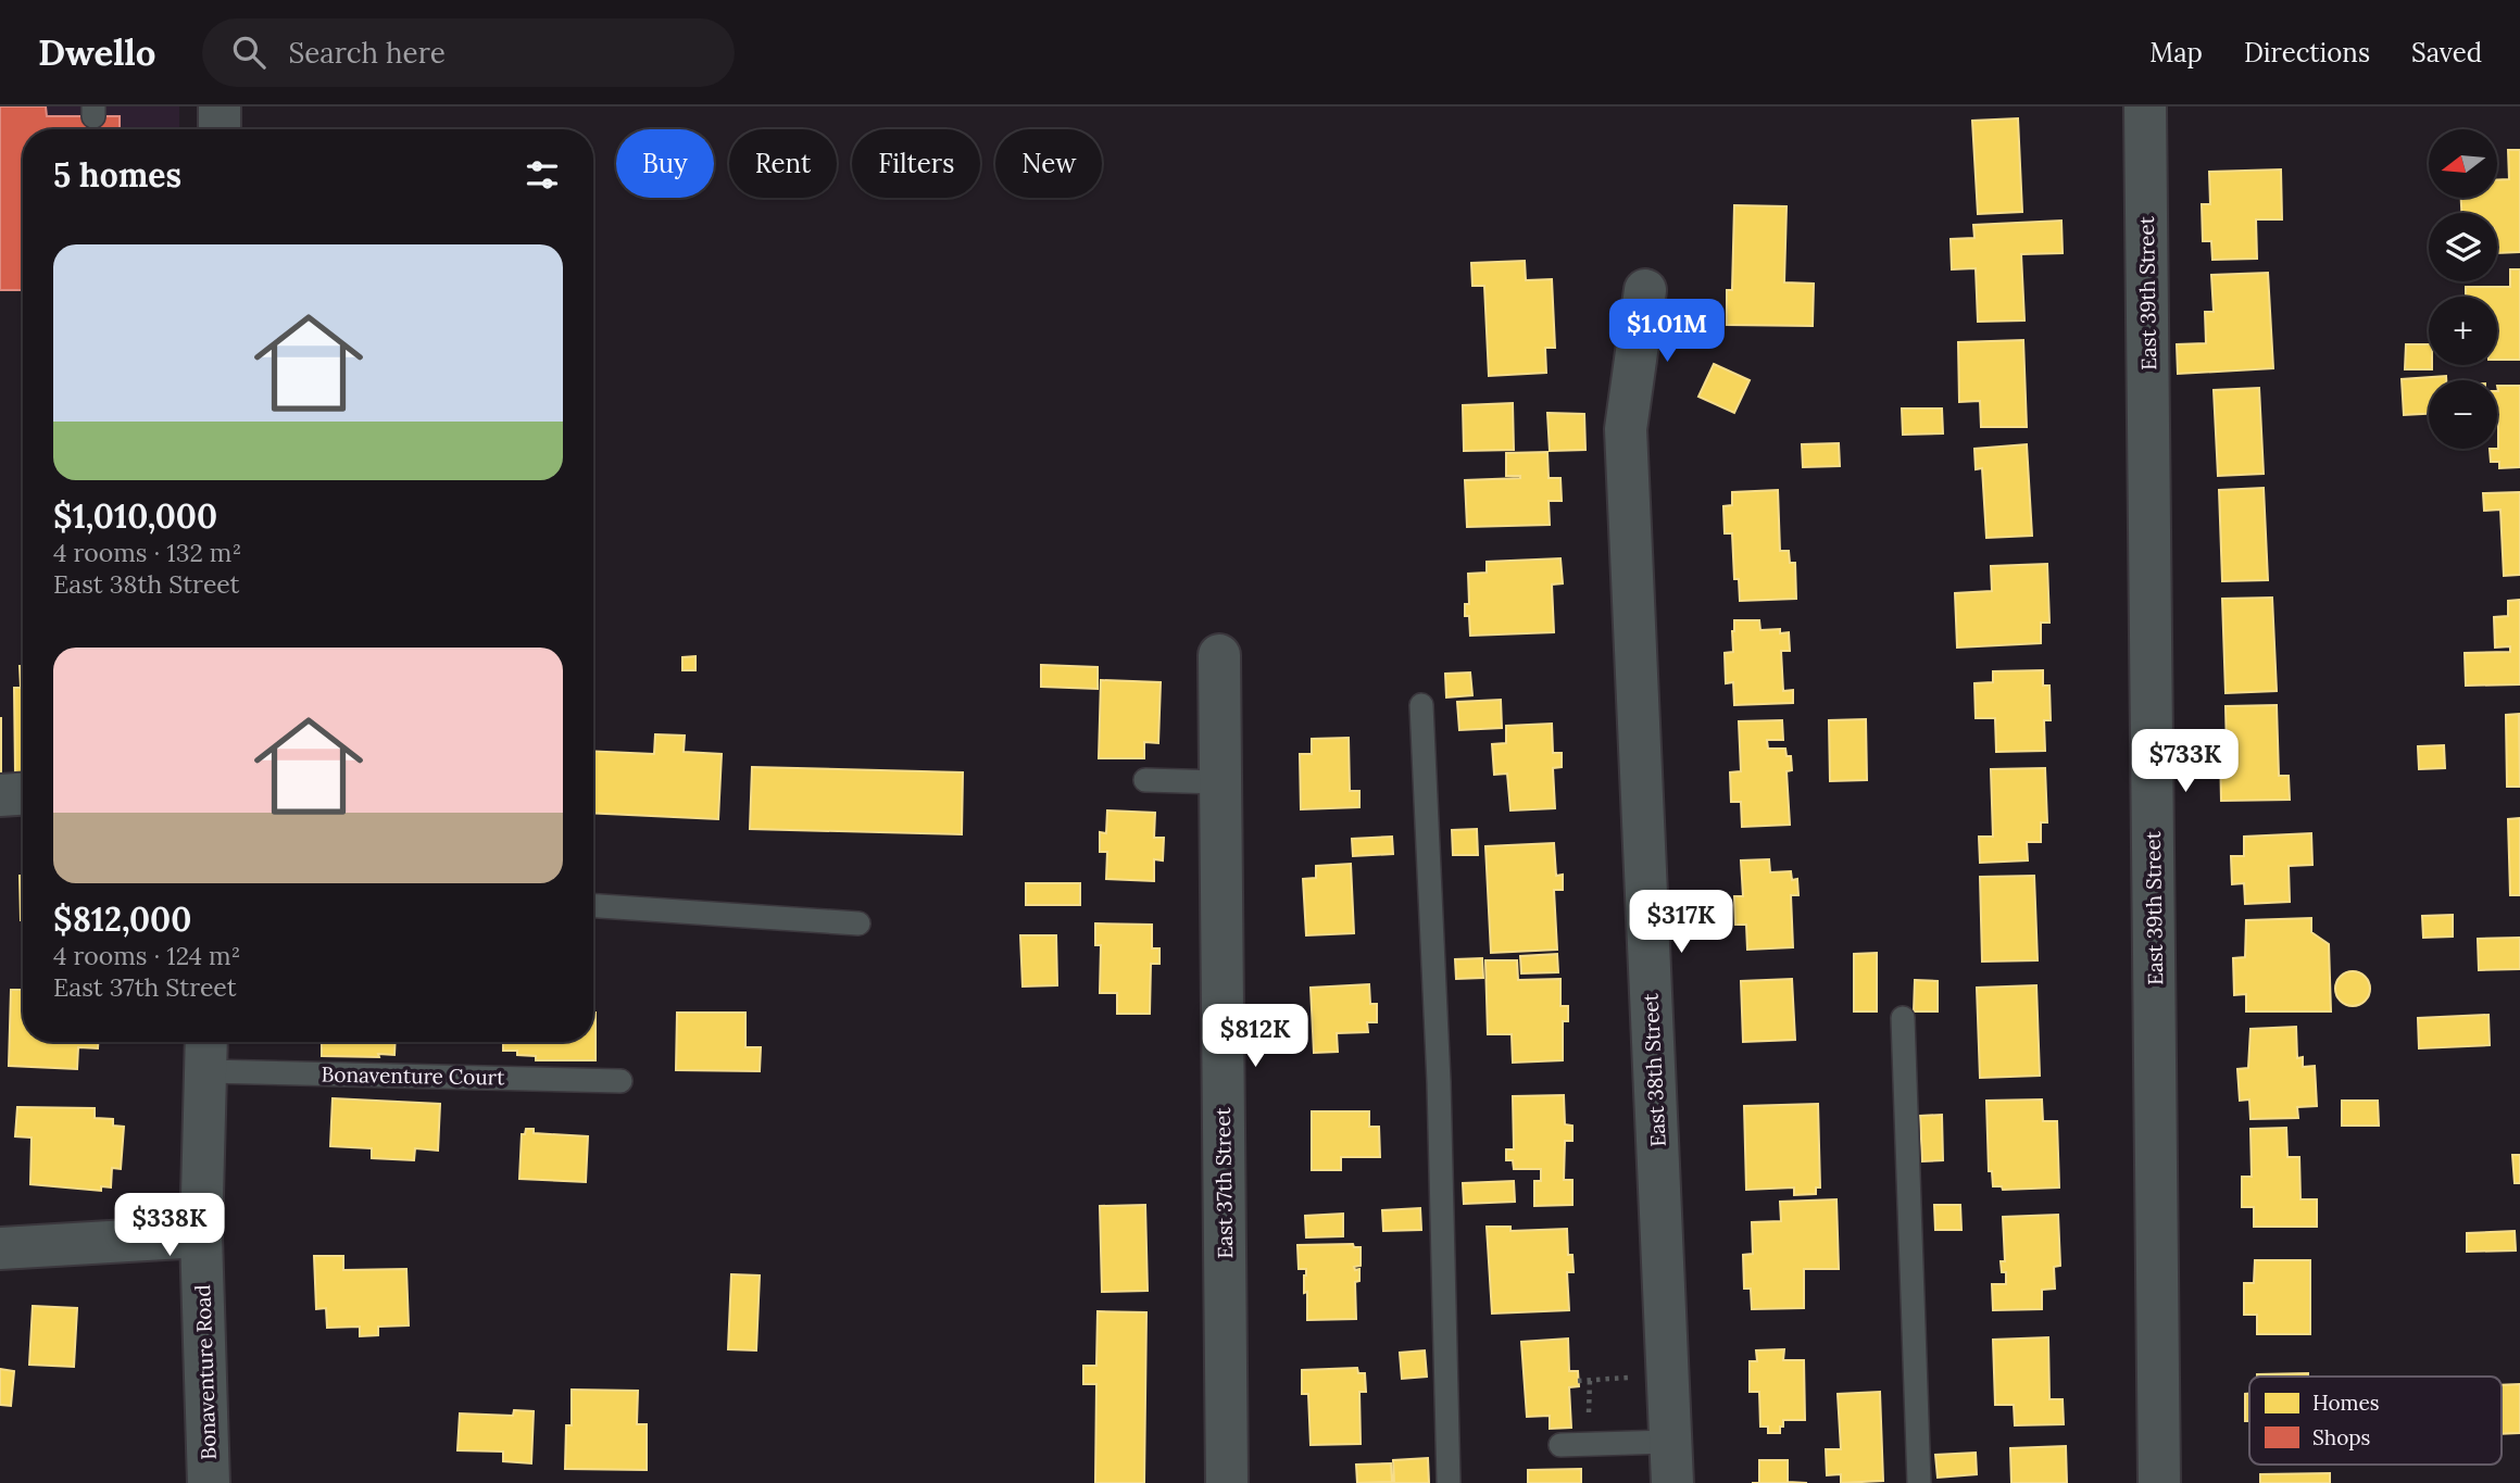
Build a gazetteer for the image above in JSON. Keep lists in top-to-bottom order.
{
  "streets": {
    "street": [
      "East 39th Street",
      "East 38th Street",
      "East 37th Street",
      "Bonaventure Road"
    ],
    "lane": ["Bonaventure Court"]
  },
  "crossings": [
    ["Bonaventure Court", "Bonaventure Road"]
  ],
  "legend": ["Homes", "Shops"],
  "north": "left",
  "page": {
    "header": "Dwello",
    "search": "Search here",
    "nav": ["Map", "Directions", "Saved"],
    "map_buttons": ["+", "−"],
    "chip": [
      "Buy",
      "Rent",
      "Filters",
      "New"
    ],
    "heading": "5 homes",
    "list": [
      {
        "name": "$1,010,000",
        "note": "4 rooms · 132 m² · East 38th Street"
      },
      {
        "name": "$812,000",
        "note": "4 rooms · 124 m² · East 37th Street"
      }
    ],
    "price": [
      "$1.01M",
      "$733K",
      "$317K",
      "$812K",
      "$338K"
    ]
  }
}
